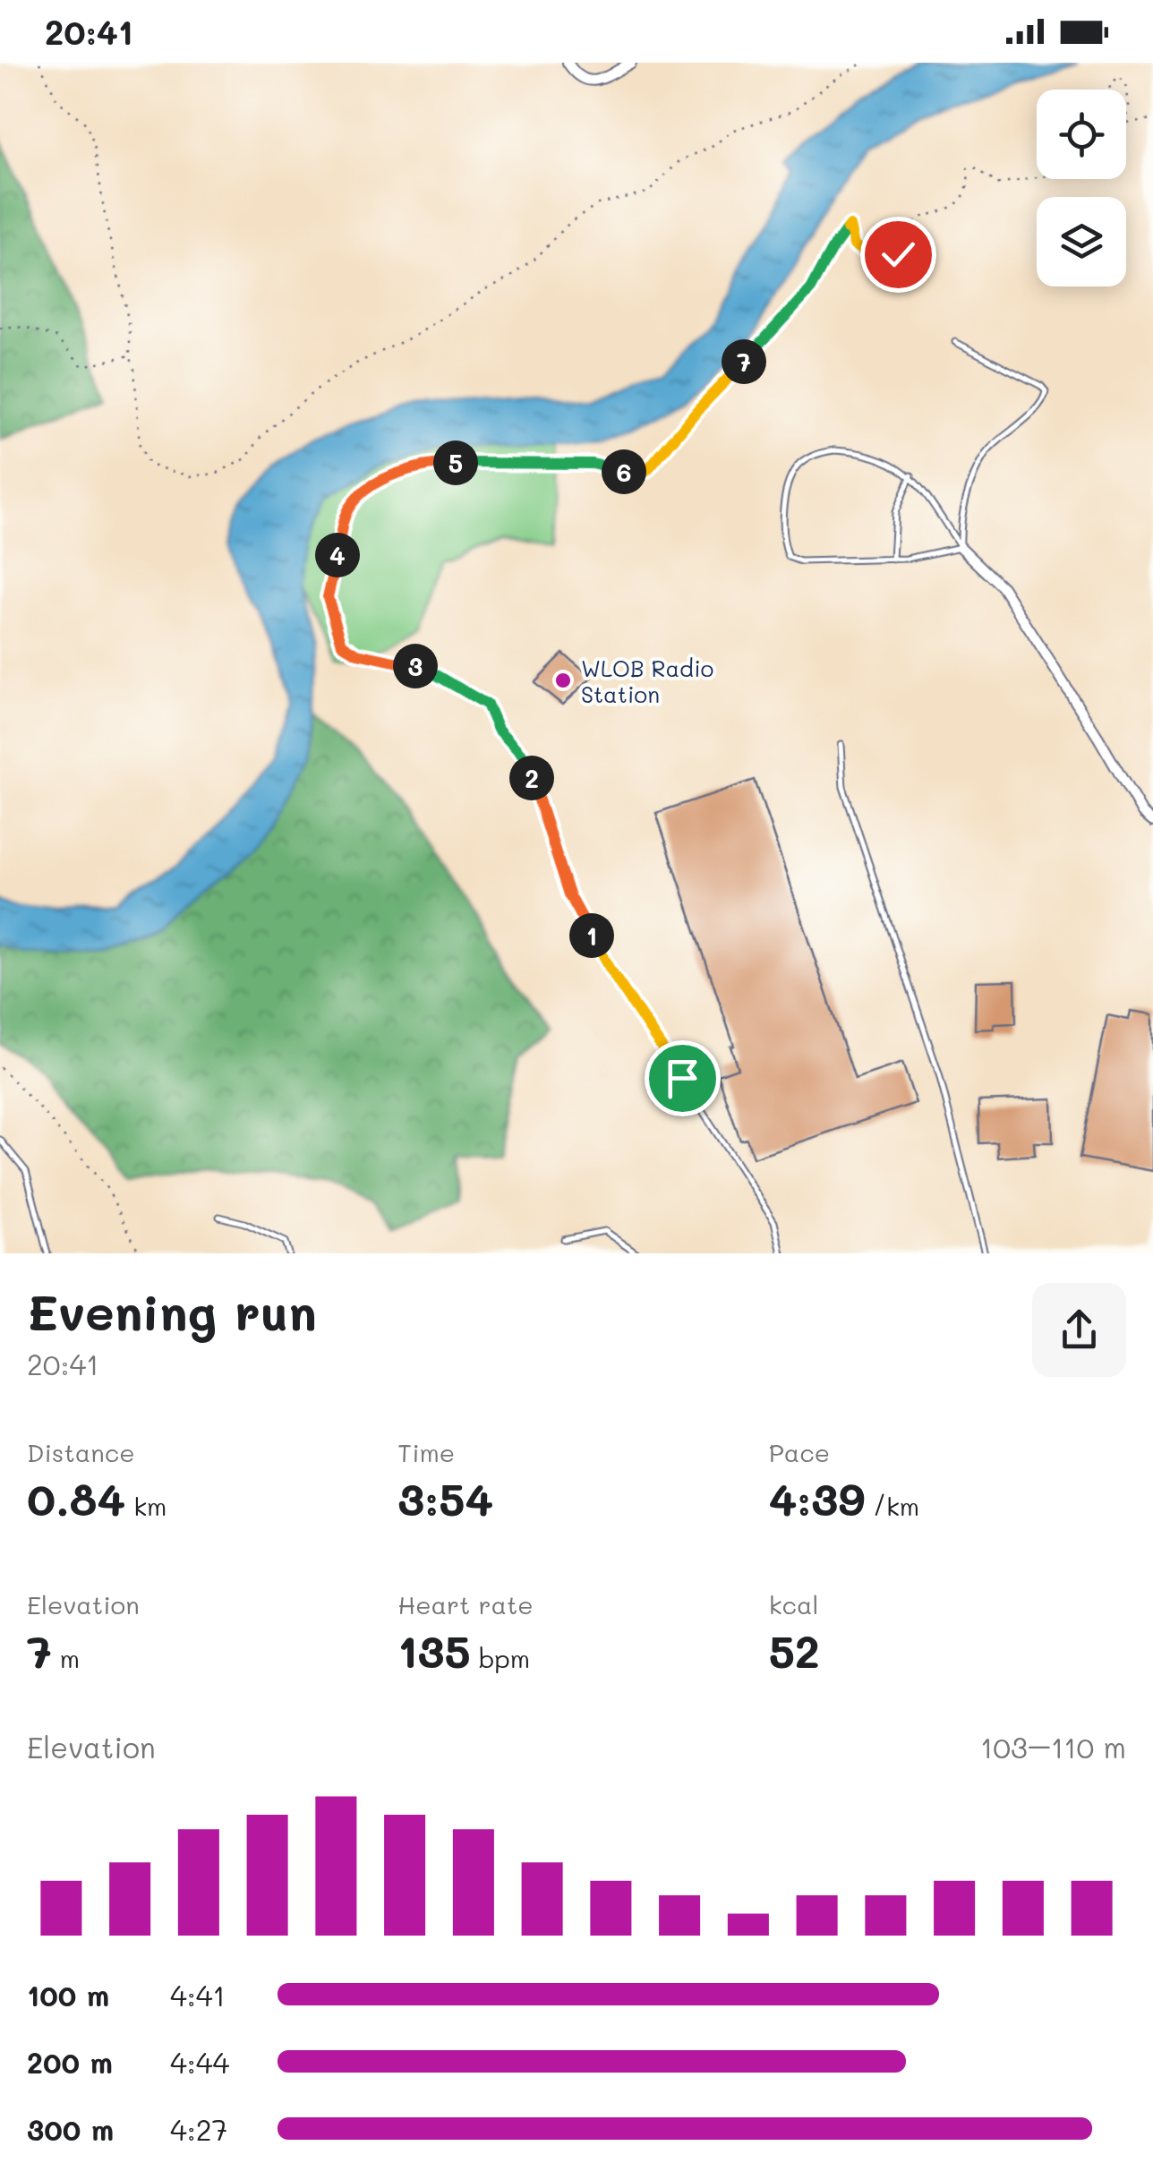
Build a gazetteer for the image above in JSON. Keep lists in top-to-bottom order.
{
  "places": ["WLOB Radio Station"],
  "page": {
    "status": "20:41",
    "pins": [
      "7",
      "5",
      "6",
      "4",
      "3",
      "2",
      "1"
    ],
    "heading": ["Evening run", "20:41"],
    "stats": [
      ["Distance", "0.84 km"],
      ["Time", "3:54"],
      ["Pace", "4:39 /km"],
      ["Elevation", "7 m"],
      ["Heart rate", "135 bpm"],
      ["kcal", "52"]
    ],
    "chart": ["Elevation", "103–110 m"],
    "list": [
      {
        "name": "100 m",
        "note": "4:41"
      },
      {
        "name": "200 m",
        "note": "4:44"
      },
      {
        "name": "300 m",
        "note": "4:27"
      }
    ]
  }
}
